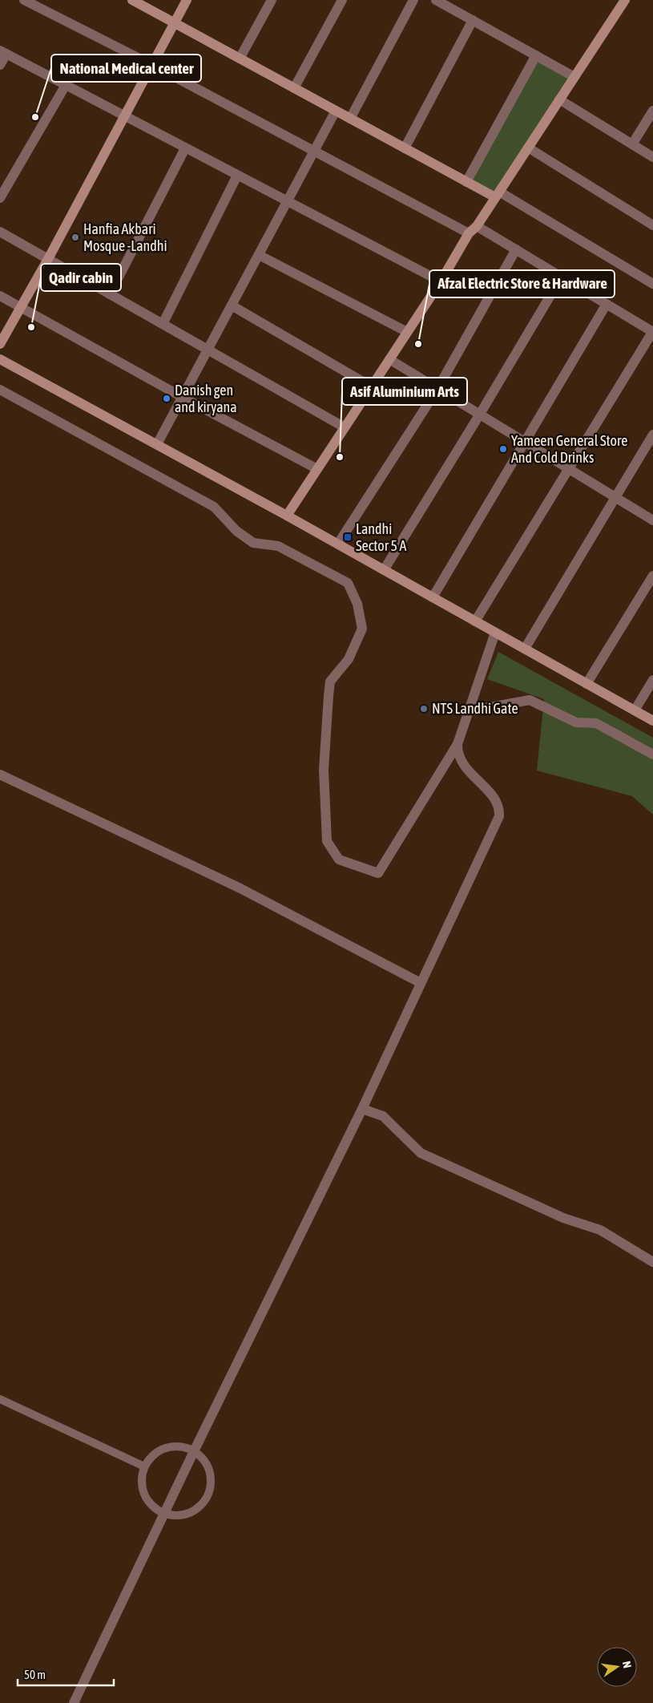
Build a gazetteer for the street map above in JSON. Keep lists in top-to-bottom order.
{
  "places": {
    "other": [
      "National Medical center",
      "Hanfia Akbari Mosque -Landhi",
      "Qadir cabin",
      "Afzal Electric Store & Hardware",
      "Danish gen and kiryana",
      "Yameen General Store And Cold Drinks",
      "Asif Aluminium Arts",
      "NTS Landhi Gate"
    ],
    "transit": ["Landhi Sector 5 A"]
  },
  "scale_bar": "50 m",
  "north": "right"
}
